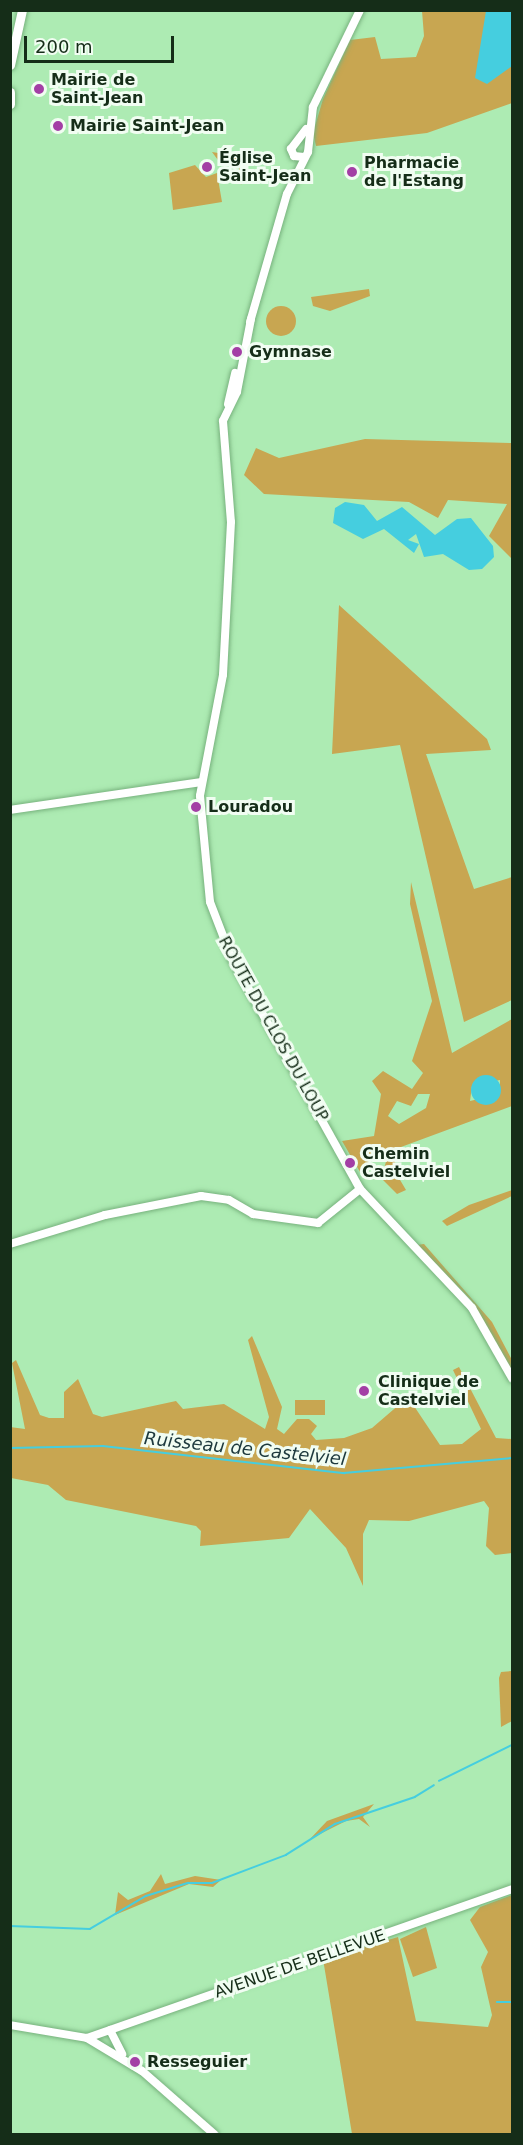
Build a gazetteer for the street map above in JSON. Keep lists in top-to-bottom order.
{
  "streets": {
    "street": ["ROUTE DU CLOS DU LOUP", "AVENUE DE BELLEVUE"]
  },
  "water": ["Ruisseau de Castelviel"],
  "places": [
    "Mairie de Saint-Jean",
    "Mairie Saint-Jean",
    "Église Saint-Jean",
    "Pharmacie de l'Estang",
    "Gymnase",
    "Louradou",
    "Chemin Castelviel",
    "Clinique de Castelviel",
    "Resseguier"
  ],
  "scale_bar": "200 m"
}
